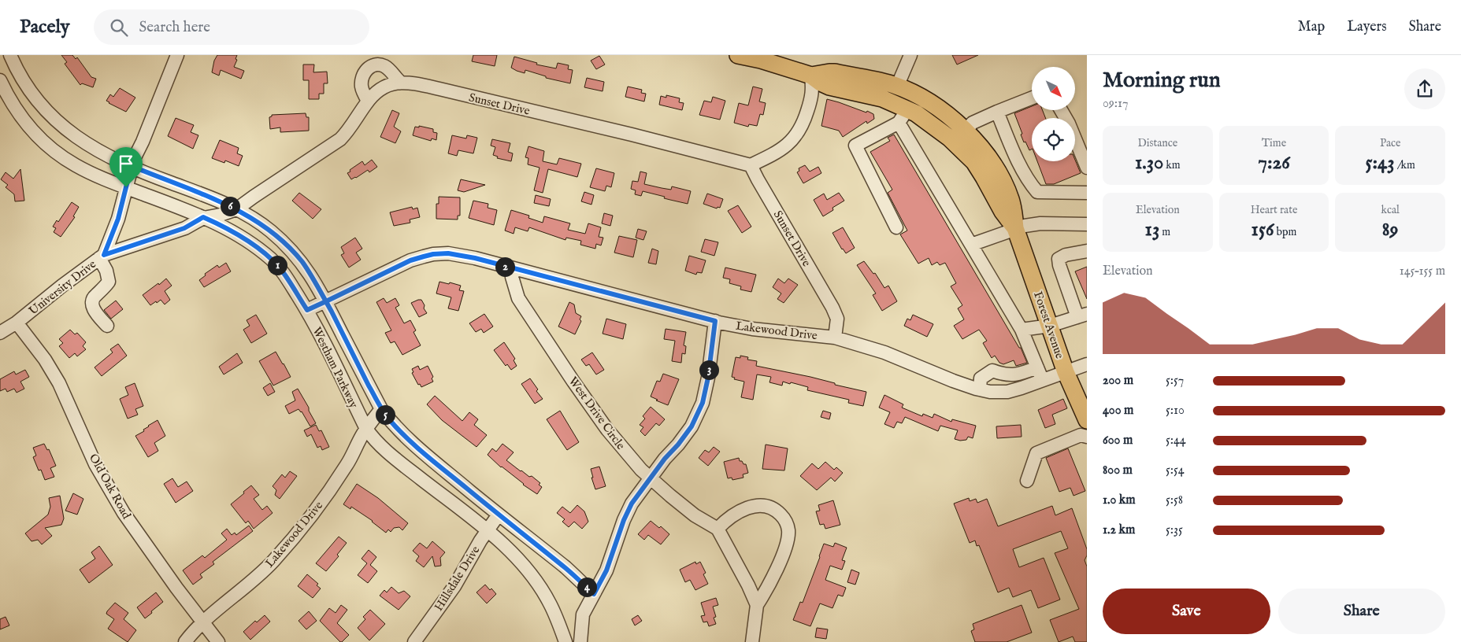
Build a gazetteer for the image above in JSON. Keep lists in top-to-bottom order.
{
  "streets": {
    "main road": ["Forest Avenue"],
    "street": [
      "Sunset Drive",
      "University Drive",
      "Lakewood Drive",
      "Westham Parkway",
      "West Drive Circle",
      "Old Oak Road",
      "Hillsdale Drive"
    ]
  },
  "crossings": [
    ["Sunset Drive", "University Drive"],
    ["Sunset Drive", "Lakewood Drive"],
    ["Sunset Drive", "Westham Parkway"],
    ["University Drive", "Westham Parkway"],
    ["University Drive", "Old Oak Road"],
    ["Forest Avenue", "Lakewood Drive"],
    ["Lakewood Drive", "Westham Parkway"],
    ["Lakewood Drive", "West Drive Circle"],
    ["Lakewood Drive", "Old Oak Road"],
    ["Westham Parkway", "Hillsdale Drive"]
  ],
  "north": "bottom right",
  "page": {
    "header": "Pacely",
    "search": "Search here",
    "nav": ["Map", "Layers", "Share"],
    "heading": ["Morning run", "09:17"],
    "stats": [
      ["Distance", "1.30 km"],
      ["Time", "7:26"],
      ["Pace", "5:43 /km"],
      ["Elevation", "13 m"],
      ["Heart rate", "156 bpm"],
      ["kcal", "89"]
    ],
    "pins": [
      "6",
      "1",
      "2",
      "3",
      "5",
      "4"
    ],
    "chart": ["Elevation", "145–155 m"],
    "list": [
      {
        "name": "200 m",
        "note": "5:57"
      },
      {
        "name": "400 m",
        "note": "5:10"
      },
      {
        "name": "600 m",
        "note": "5:44"
      },
      {
        "name": "800 m",
        "note": "5:54"
      },
      {
        "name": "1.0 km",
        "note": "5:58"
      },
      {
        "name": "1.2 km",
        "note": "5:35"
      }
    ],
    "buttons": ["Save", "Share"]
  }
}
